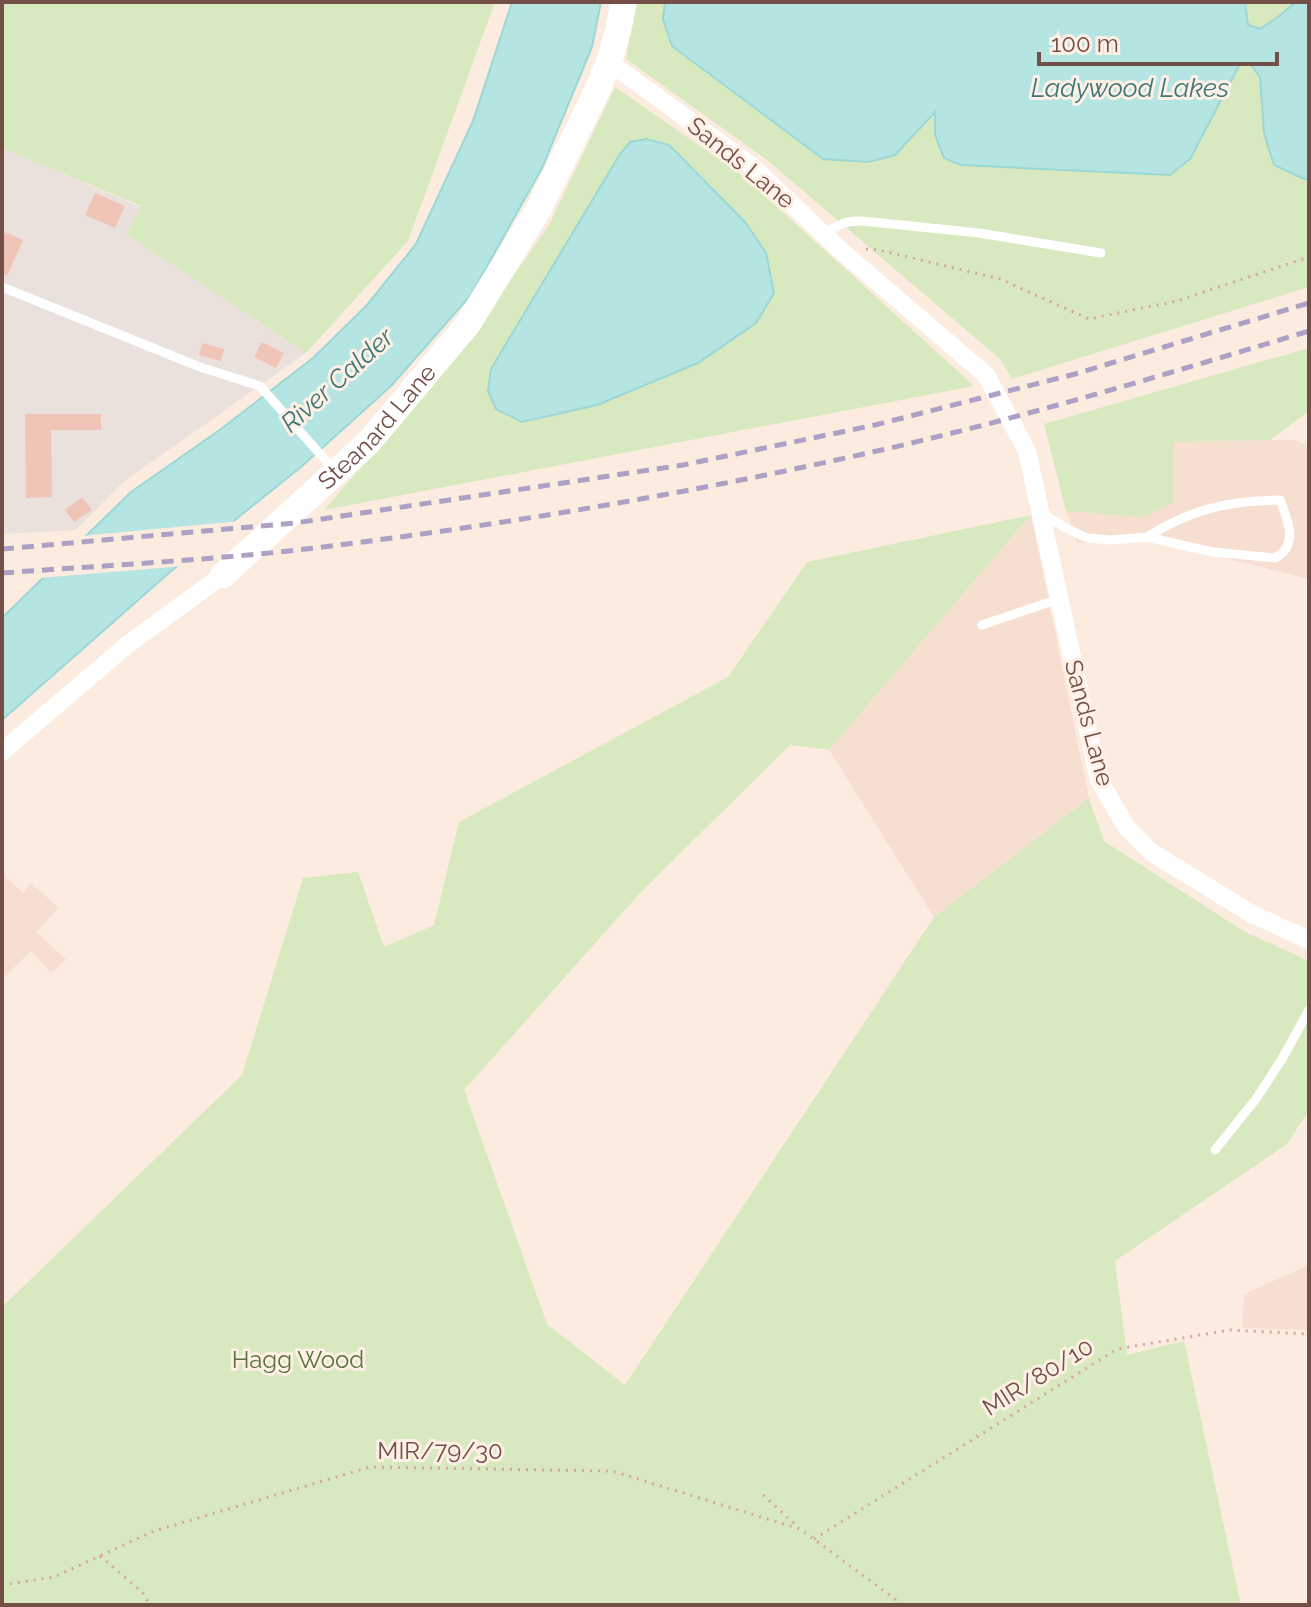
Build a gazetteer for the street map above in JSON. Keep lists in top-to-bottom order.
{
  "streets": {
    "street": ["Sands Lane", "Steanard Lane"],
    "path": ["MIR/80/10", "MIR/79/30"]
  },
  "crossings": [
    ["Sands Lane", "Steanard Lane"]
  ],
  "water": ["Ladywood Lakes", "River Calder"],
  "parks": ["Hagg Wood"],
  "scale_bar": "100 m"
}
